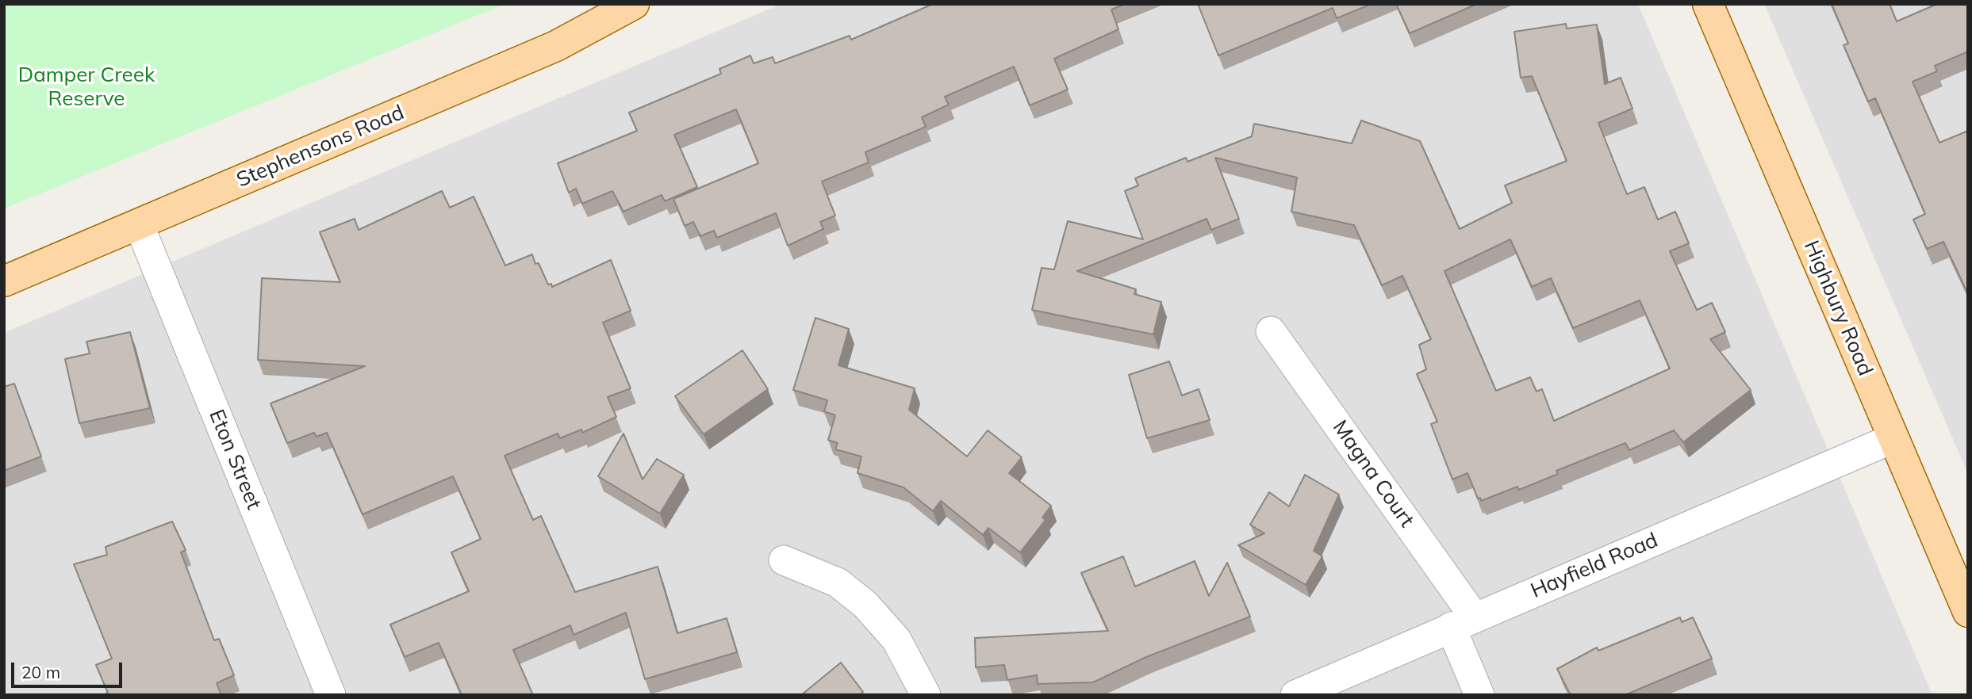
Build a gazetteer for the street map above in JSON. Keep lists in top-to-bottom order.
{
  "streets": {
    "main road": ["Stephensons Road", "Highbury Road"],
    "street": ["Eton Street", "Magna Court", "Hayfield Road"]
  },
  "crossings": [
    ["Stephensons Road", "Eton Street"],
    ["Highbury Road", "Hayfield Road"],
    ["Magna Court", "Hayfield Road"]
  ],
  "parks": ["Damper Creek Reserve"],
  "scale_bar": "20 m"
}
